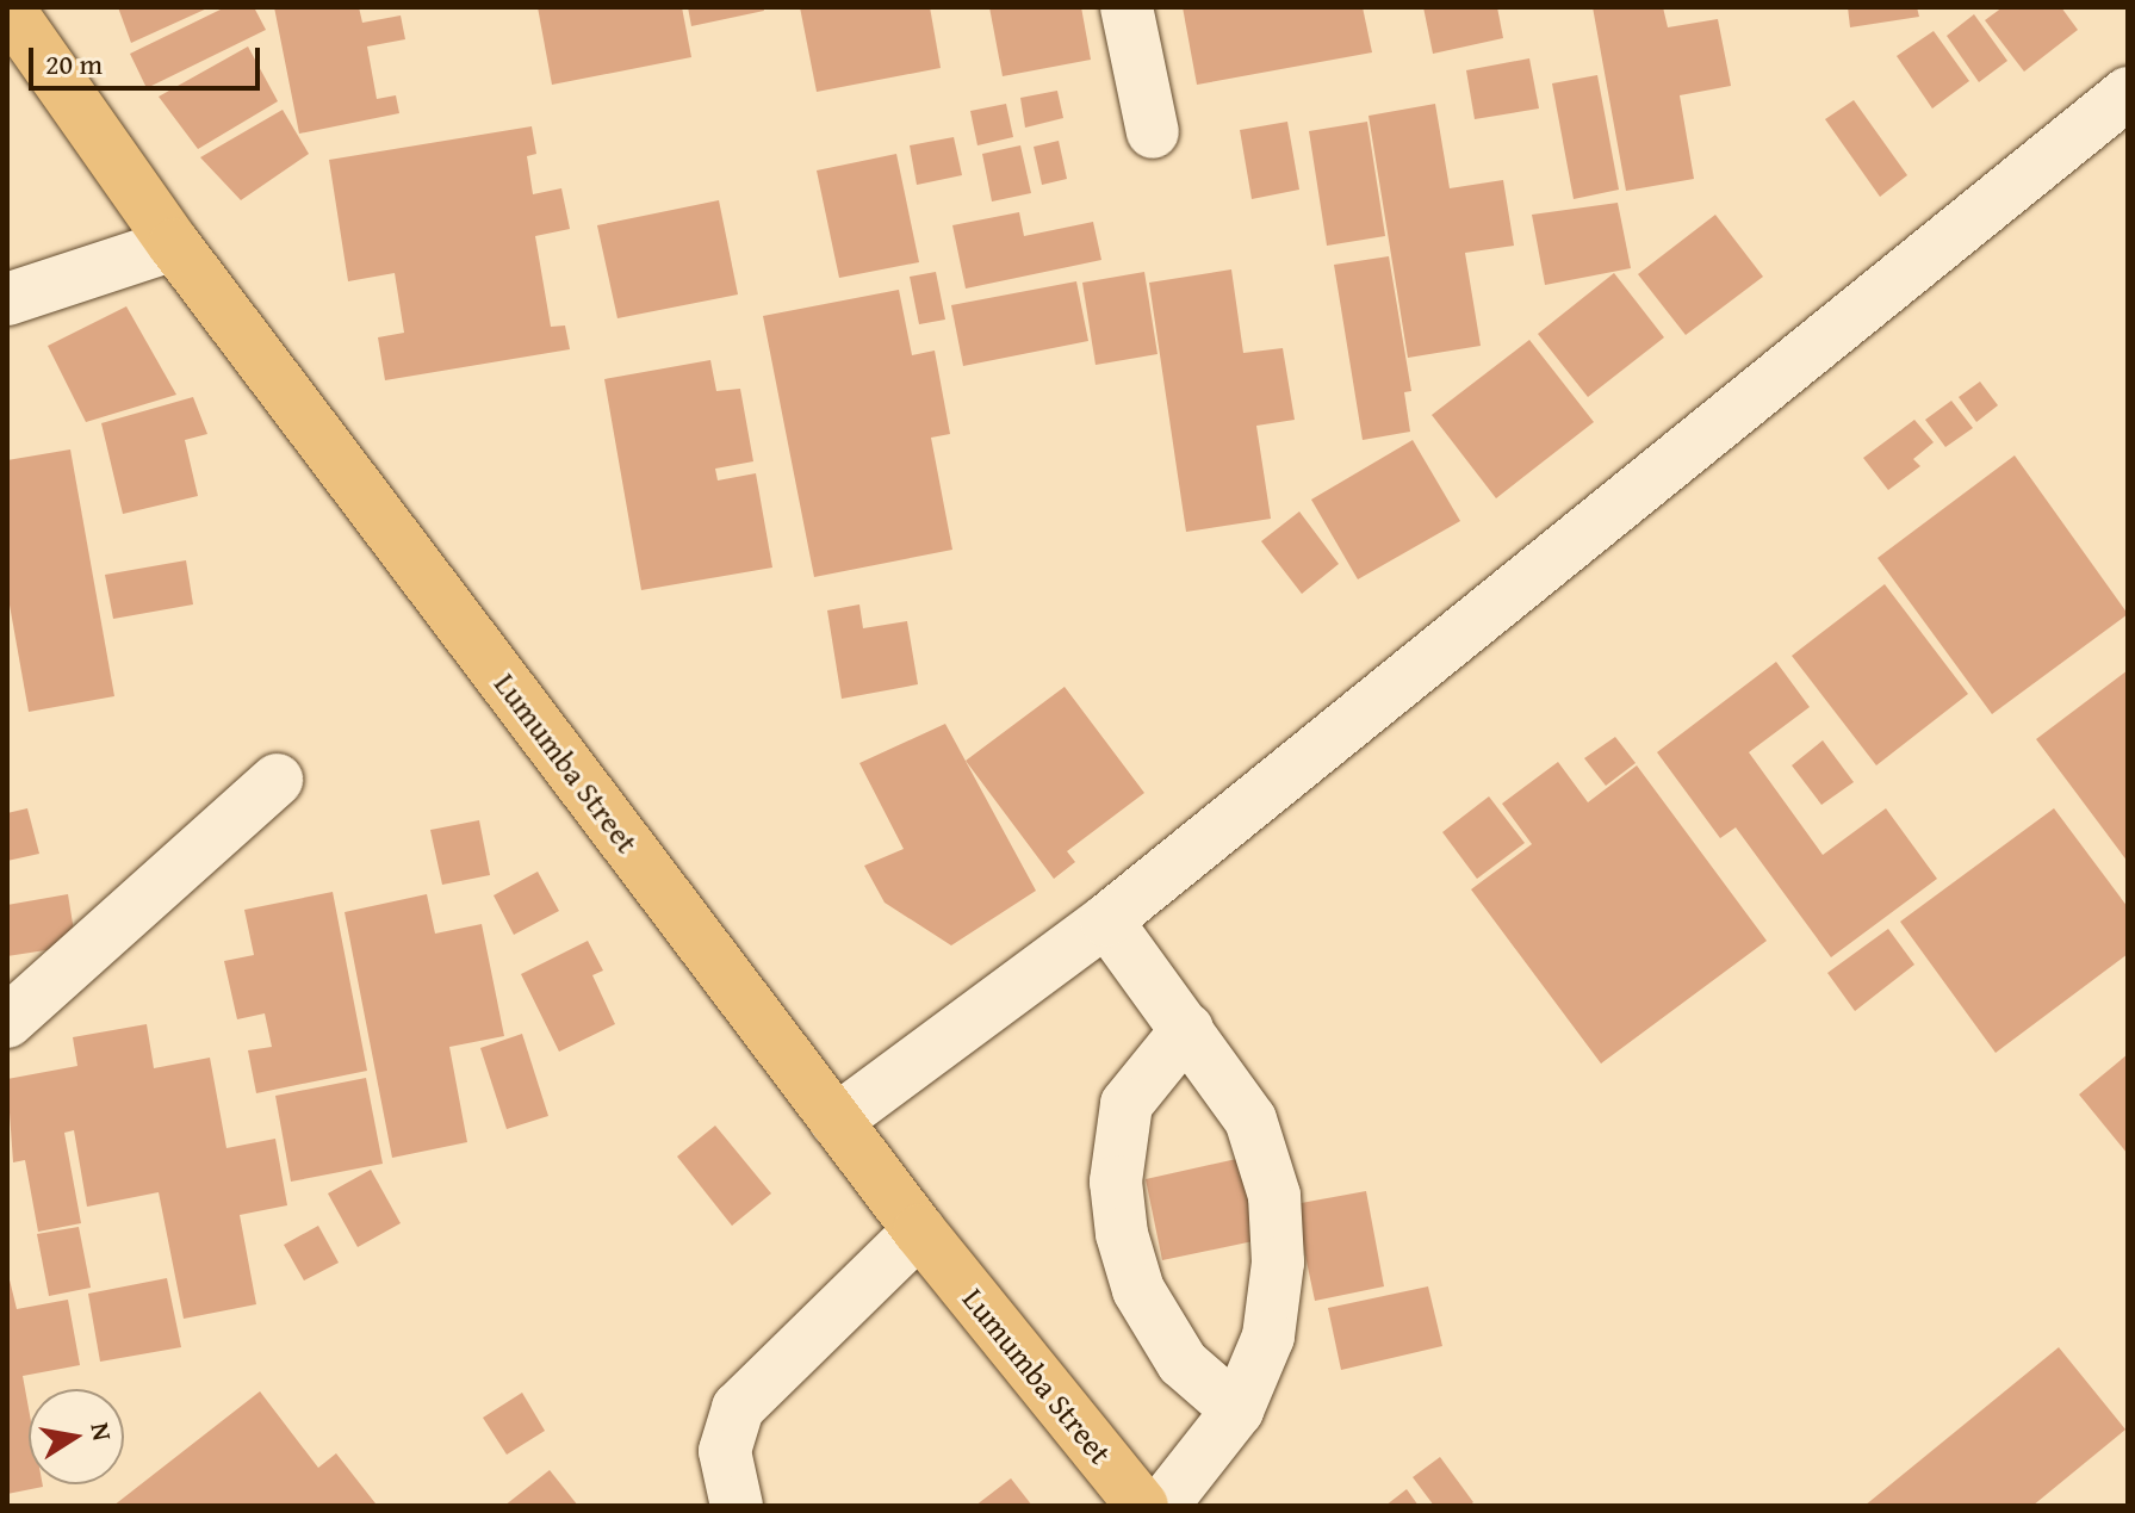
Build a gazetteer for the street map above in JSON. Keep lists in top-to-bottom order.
{
  "streets": {
    "main road": ["Lumumba Street"]
  },
  "scale_bar": "20 m",
  "north": "right"
}
